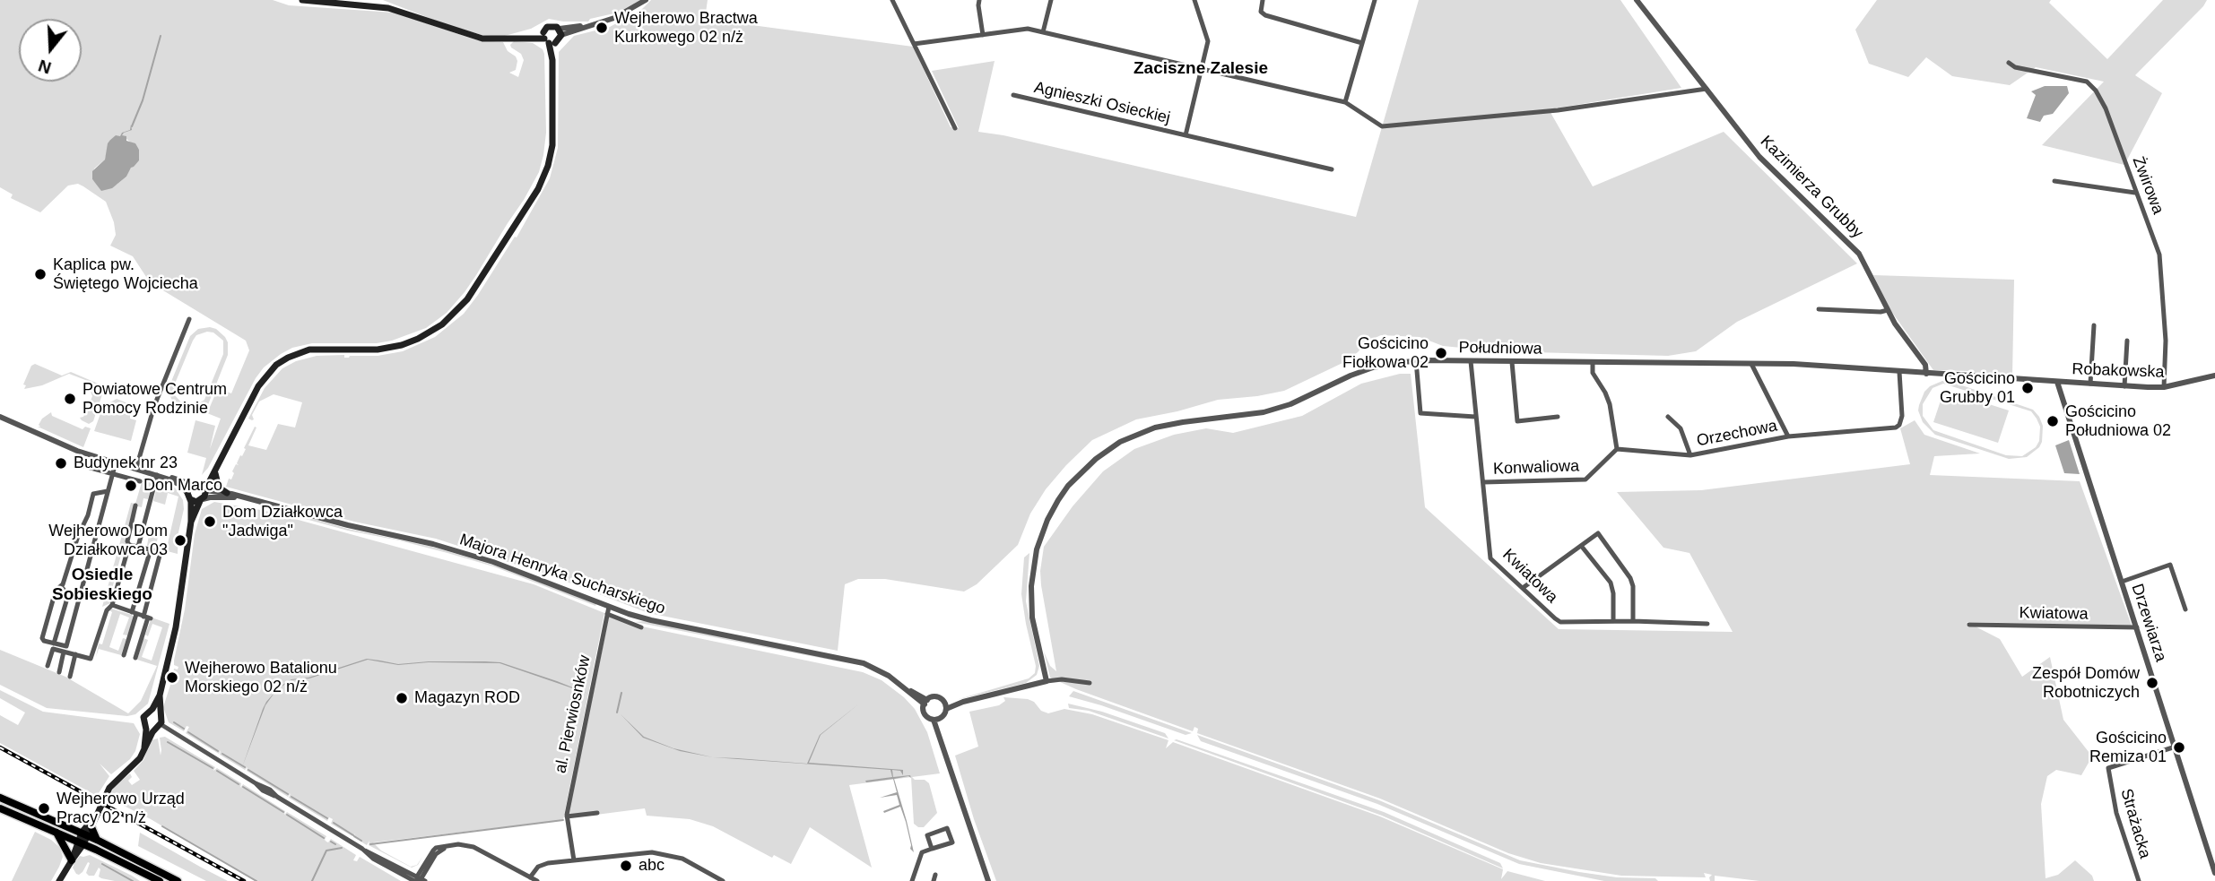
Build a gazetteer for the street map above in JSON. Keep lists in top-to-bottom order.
{
  "streets": {
    "street": [
      "Agnieszki Osieckiej",
      "Żwirowa",
      "Kazimierza Grubby",
      "Południowa",
      "Robakowska",
      "Orzechowa",
      "Konwaliowa",
      "Majora Henryka Sucharskiego",
      "Kwiatowa",
      "Drzewiarza",
      "al. Pierwiosnków",
      "Strażacka"
    ]
  },
  "crossings": [
    ["Żwirowa", "Robakowska"],
    ["Kazimierza Grubby", "Południowa"],
    ["Południowa", "Robakowska"],
    ["Południowa", "Orzechowa"],
    ["Południowa", "Kwiatowa"],
    ["Południowa", "Drzewiarza"],
    ["Robakowska", "Drzewiarza"],
    ["Orzechowa", "Konwaliowa"],
    ["Konwaliowa", "Kwiatowa"],
    ["Majora Henryka Sucharskiego", "al. Pierwiosnków"],
    ["Kwiatowa", "Drzewiarza"],
    ["Drzewiarza", "Strażacka"]
  ],
  "districts": ["Zaciszne Zalesie", "Osiedle Sobieskiego"],
  "places": [
    "Wejherowo Bractwa Kurkowego 02 n/ż",
    "Kaplica pw. Świętego Wojciecha",
    "Gościcino Fiołkowa 02",
    "Gościcino Grubby 01",
    "Powiatowe Centrum Pomocy Rodzinie",
    "Gościcino Południowa 02",
    "Budynek nr 23",
    "Don Marco",
    "Dom Działkowca \"Jadwiga\"",
    "Wejherowo Dom Działkowca 03",
    "Wejherowo Batalionu Morskiego 02 n/ż",
    "Zespół Domów Robotniczych",
    "Magazyn ROD",
    "Gościcino Remiza 01",
    "Wejherowo Urząd Pracy 02 n/ż",
    "abc"
  ],
  "north": "bottom"
}
